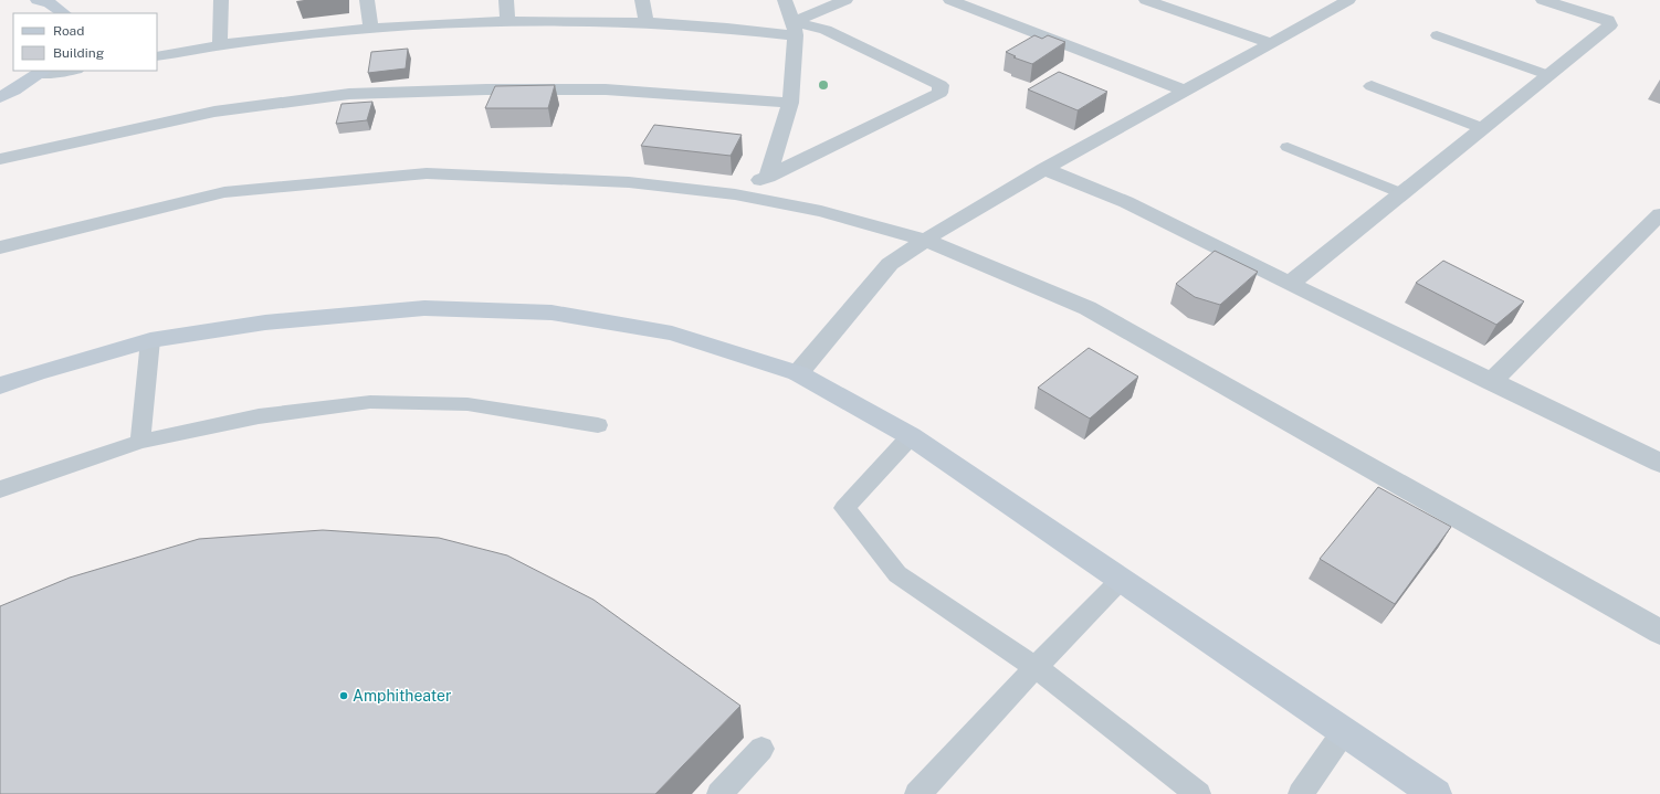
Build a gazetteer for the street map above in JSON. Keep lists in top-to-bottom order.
{
  "places": ["Amphitheater"],
  "legend": ["Road", "Building"]
}
